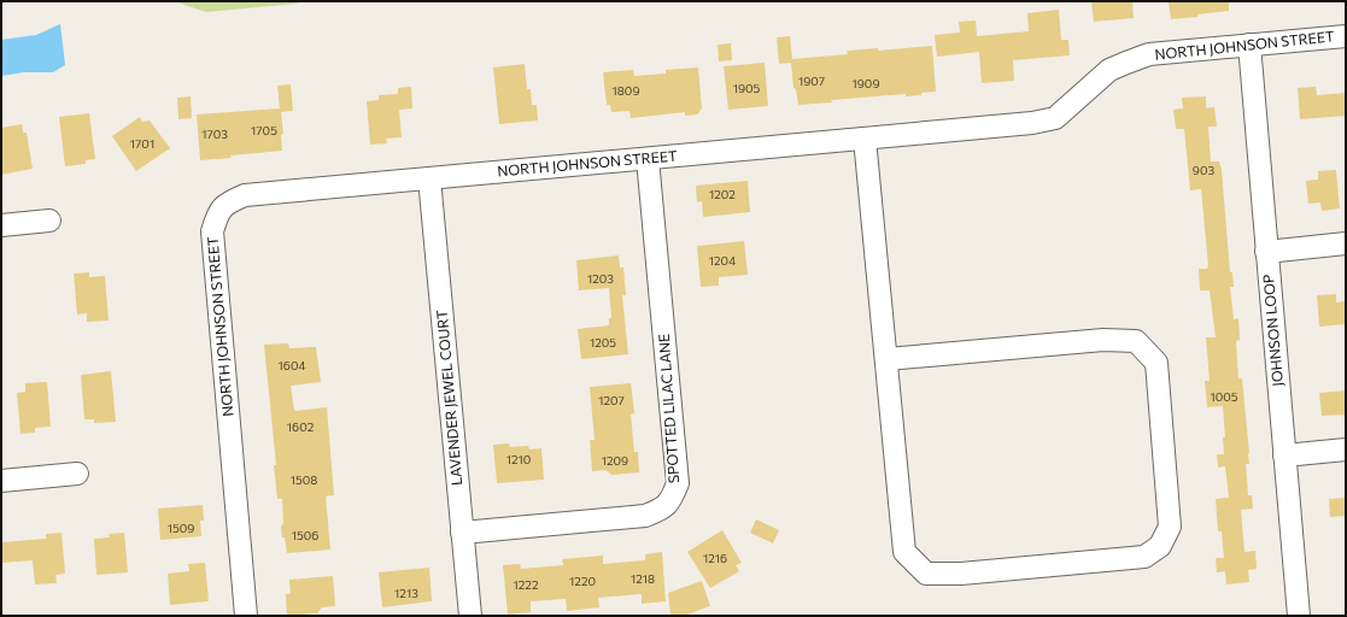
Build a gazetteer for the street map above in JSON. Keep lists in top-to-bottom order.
{
  "streets": {
    "street": [
      "NORTH JOHNSON STREET",
      "JOHNSON LOOP",
      "LAVENDER JEWEL COURT",
      "SPOTTED LILAC LANE"
    ]
  },
  "crossings": [
    ["NORTH JOHNSON STREET", "JOHNSON LOOP"],
    ["NORTH JOHNSON STREET", "LAVENDER JEWEL COURT"],
    ["NORTH JOHNSON STREET", "SPOTTED LILAC LANE"],
    ["LAVENDER JEWEL COURT", "SPOTTED LILAC LANE"]
  ],
  "house_numbers": [
    "1907",
    "1909",
    "1905",
    "1809",
    "1705",
    "1703",
    "1701",
    "903",
    "1202",
    "1204",
    "1203",
    "1205",
    "1604",
    "1005",
    "1207",
    "1602",
    "1210",
    "1209",
    "1508",
    "1509",
    "1506",
    "1216",
    "1218",
    "1220",
    "1222",
    "1213"
  ]
}
